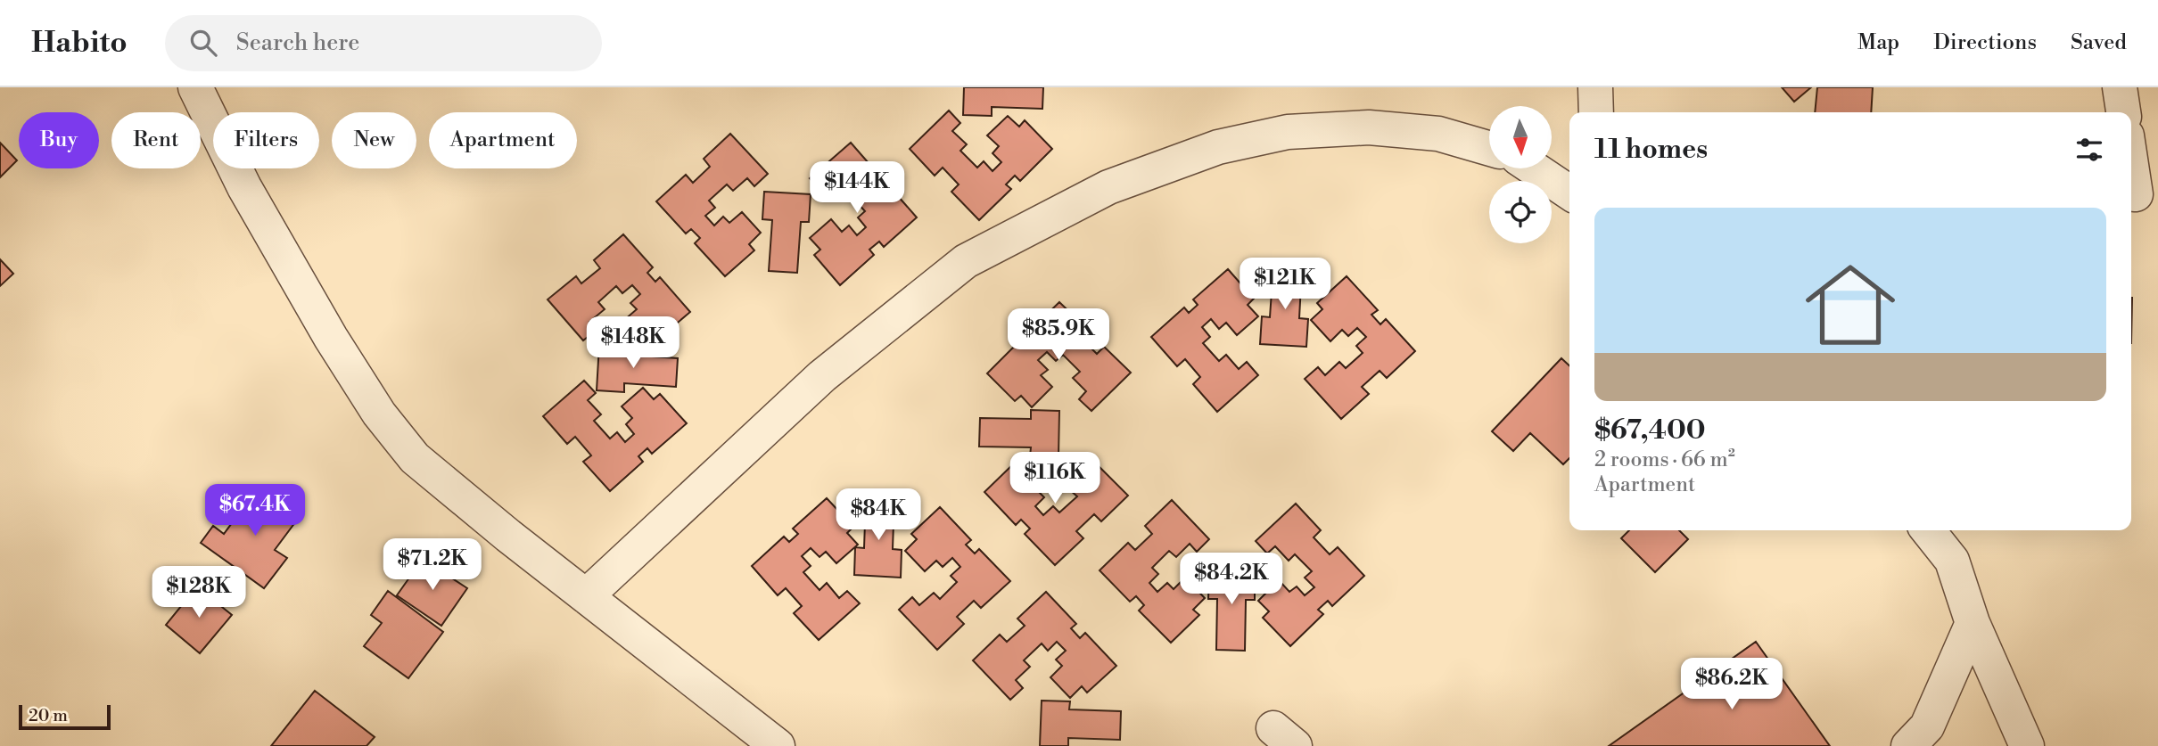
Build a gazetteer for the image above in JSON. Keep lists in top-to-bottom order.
{
  "scale_bar": "20 m",
  "north": "bottom",
  "page": {
    "header": "Habito",
    "search": "Search here",
    "nav": ["Map", "Directions", "Saved"],
    "chip": [
      "Buy",
      "Rent",
      "Filters",
      "New",
      "Apartment"
    ],
    "heading": "11 homes",
    "price": [
      "$144K",
      "$121K",
      "$85.9K",
      "$148K",
      "$116K",
      "$67.4K",
      "$84K",
      "$71.2K",
      "$84.2K",
      "$128K",
      "$86.2K"
    ],
    "list": [
      {
        "name": "$67,400",
        "note": "2 rooms · 66 m² · Apartment"
      }
    ],
    "scale": "20 m"
  }
}
